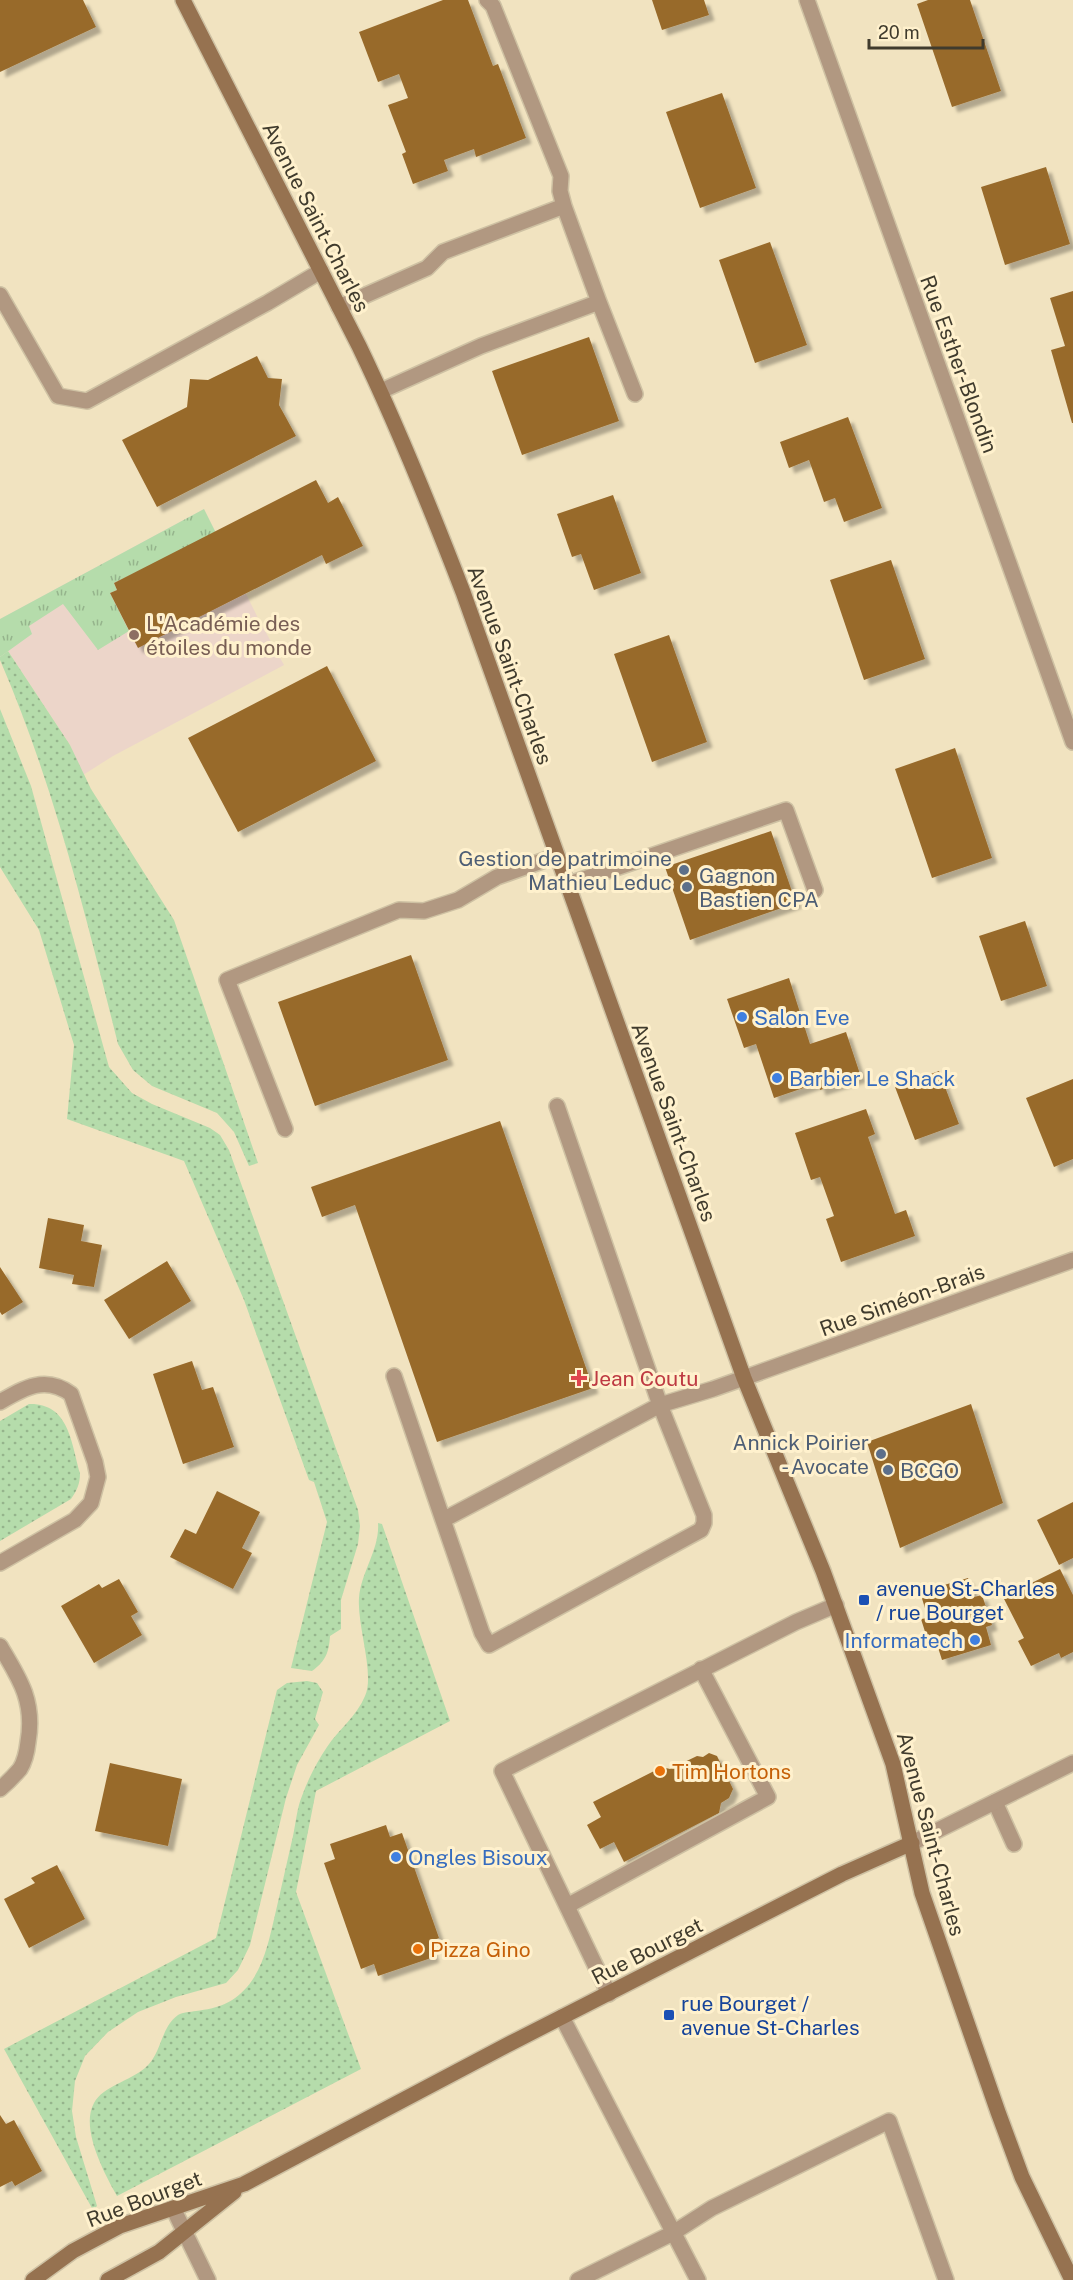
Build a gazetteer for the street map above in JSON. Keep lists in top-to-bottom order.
{
  "streets": {
    "street": [
      "Avenue Saint-Charles",
      "Rue Esther-Blondin",
      "Rue Siméon-Brais",
      "Rue Bourget"
    ]
  },
  "crossings": [
    ["Avenue Saint-Charles", "Rue Siméon-Brais"],
    ["Avenue Saint-Charles", "Rue Bourget"]
  ],
  "places": {
    "other": [
      "L'Académie des étoiles du monde",
      "Gestion de patrimoine Mathieu Leduc",
      "Gagnon Bastien CPA",
      "Salon Eve",
      "Barbier Le Shack",
      "Annick Poirier - Avocate",
      "BCGO",
      "Informatech",
      "Tim Hortons",
      "Ongles Bisoux",
      "Pizza Gino"
    ],
    "health": ["Jean Coutu"],
    "transit": ["avenue St-Charles / rue Bourget", "rue Bourget / avenue St-Charles"]
  },
  "scale_bar": "20 m"
}
